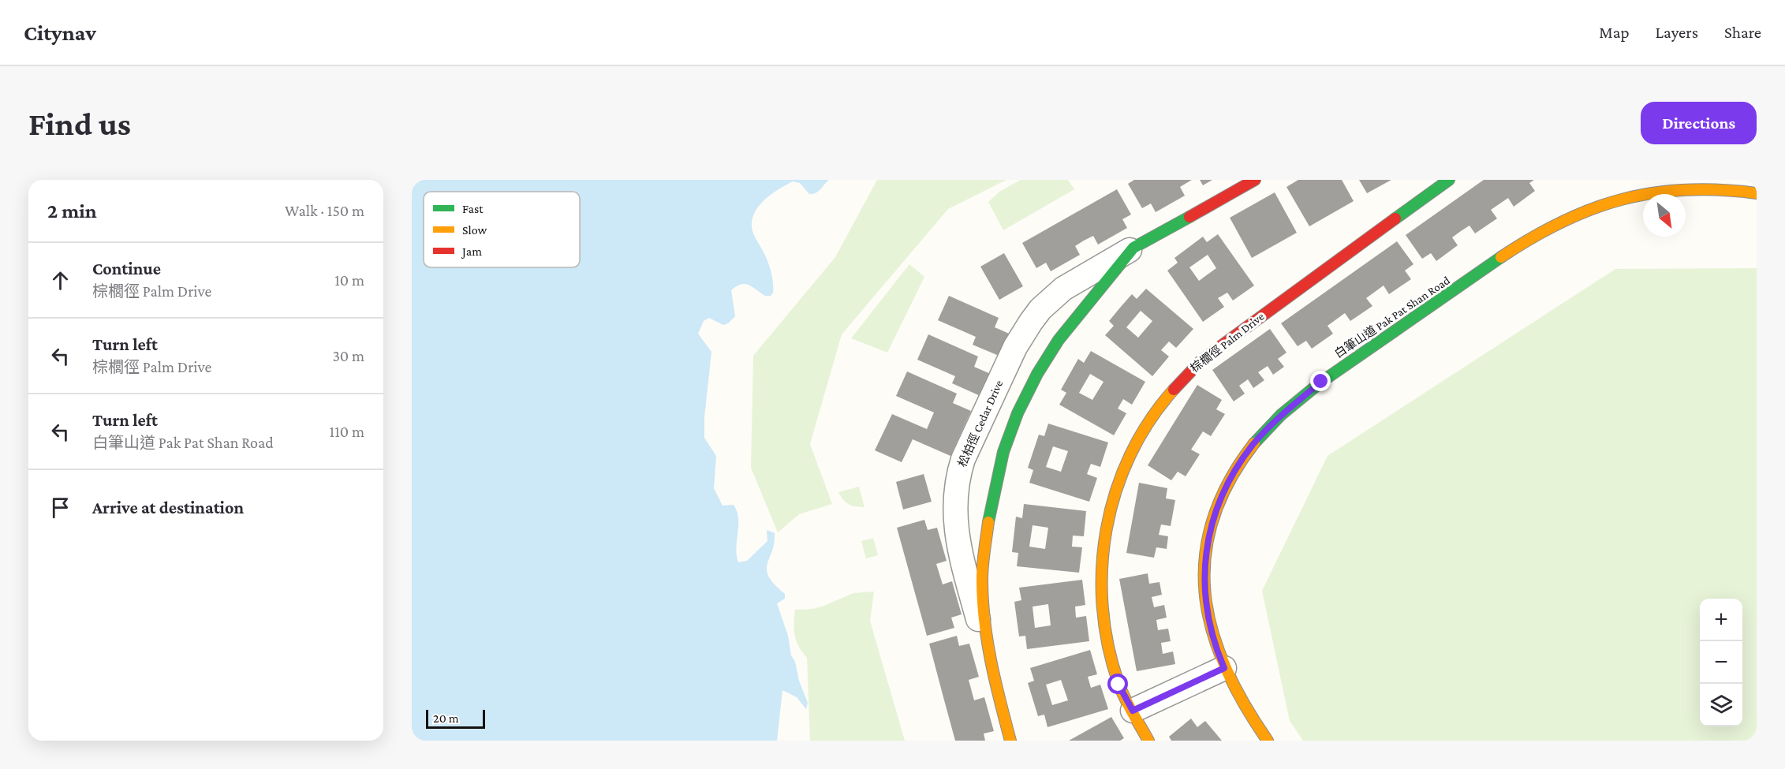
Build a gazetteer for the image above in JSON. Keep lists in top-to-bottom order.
{
  "streets": {
    "street": ["白筆山道 Pak Pat Shan Road", "棕櫚徑 Palm Drive", "松柏徑 Cedar Drive"]
  },
  "legend": ["Fast", "Slow", "Jam"],
  "scale_bar": "20 m",
  "north": "bottom right",
  "page": {
    "header": "Citynav",
    "nav": ["Map", "Layers", "Share"],
    "buttons": "Directions",
    "title": "Find us",
    "heading": ["2 min", "Walk · 150 m"],
    "list": [
      ["Continue", "棕櫚徑 Palm Drive", "10 m"],
      ["Turn left", "棕櫚徑 Palm Drive", "30 m"],
      ["Turn left", "白筆山道 Pak Pat Shan Road", "110 m"],
      "Arrive at destination"
    ],
    "map_buttons": ["+", "−"],
    "scale": "20 m"
  }
}
